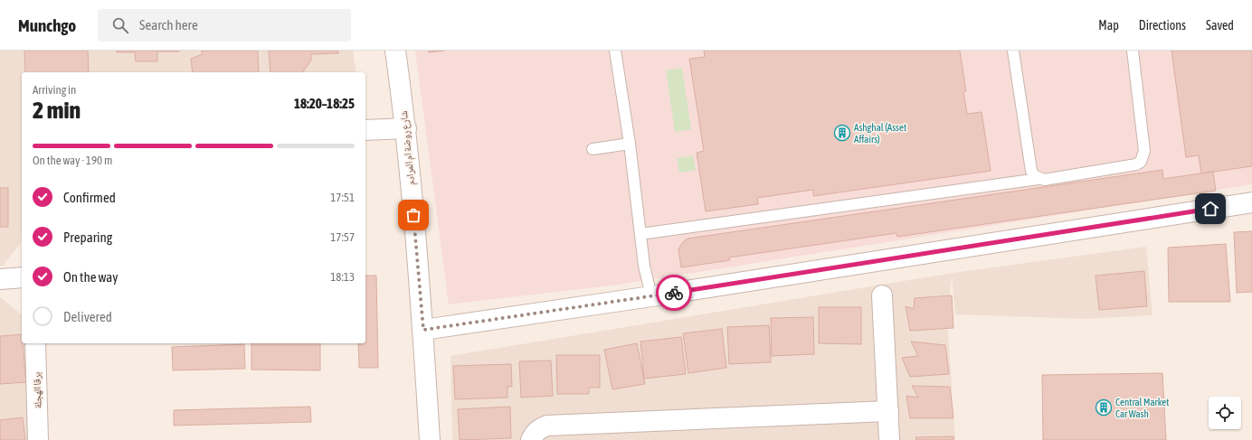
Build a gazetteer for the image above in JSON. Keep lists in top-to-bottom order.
{
  "streets": {
    "street": ["شارع روضة ام المرادم", "برقا الهجلة"]
  },
  "places": {
    "building": ["Ashghal (Asset Affairs)", "Central Market Car Wash"]
  },
  "page": {
    "header": "Munchgo",
    "search": "Search here",
    "nav": ["Map", "Directions", "Saved"],
    "heading": ["2 min", "Arriving in", "18:20–18:25"],
    "bar": "On the way · 190 m",
    "list": [
      ["Confirmed", "17:51"],
      ["Preparing", "17:57"],
      ["On the way", "18:13"],
      "Delivered"
    ]
  }
}
